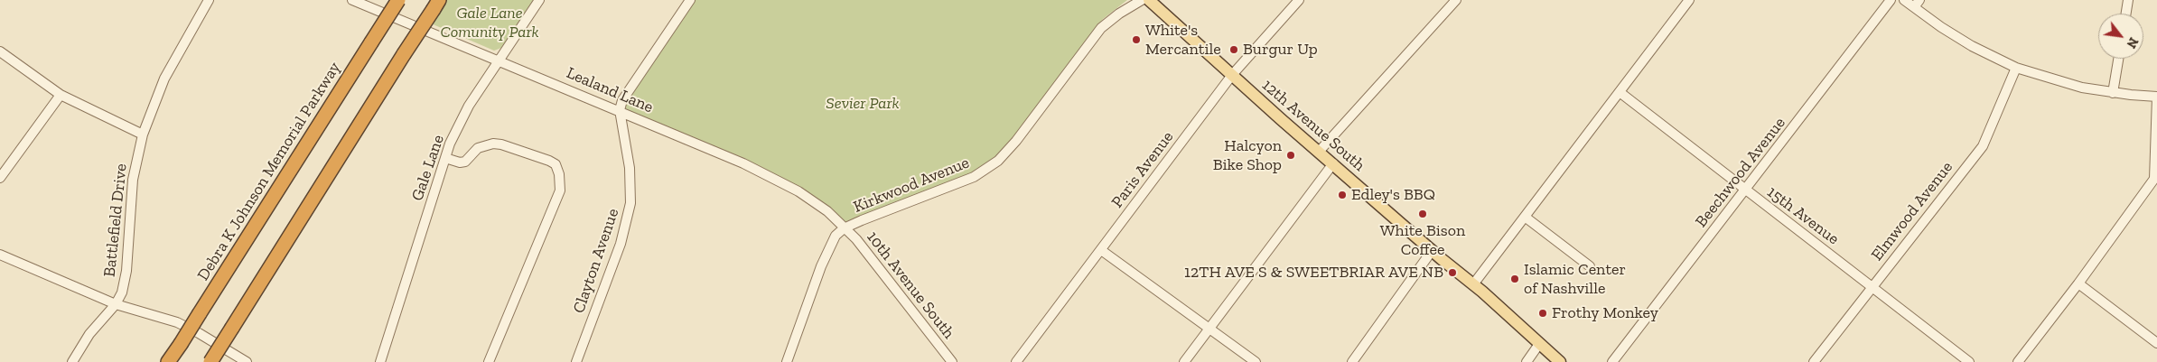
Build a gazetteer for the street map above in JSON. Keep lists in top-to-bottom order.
{
  "streets": {
    "highway": ["Debra K Johnson Memorial Parkway"],
    "main road": ["12th Avenue South"],
    "street": [
      "Lealand Lane",
      "Gale Lane",
      "Paris Avenue",
      "Beechwood Avenue",
      "Kirkwood Avenue",
      "Elmwood Avenue",
      "15th Avenue",
      "Battlefield Drive",
      "Clayton Avenue",
      "10th Avenue South"
    ]
  },
  "crossings": [
    ["Lealand Lane", "Gale Lane"],
    ["Lealand Lane", "Kirkwood Avenue"],
    ["Lealand Lane", "Clayton Avenue"],
    ["Lealand Lane", "10th Avenue South"],
    ["12th Avenue South", "Paris Avenue"],
    ["Beechwood Avenue", "15th Avenue"],
    ["Kirkwood Avenue", "10th Avenue South"],
    ["Elmwood Avenue", "15th Avenue"]
  ],
  "parks": ["Gale Lane Comunity Park", "Sevier Park"],
  "places": [
    "White's Mercantile",
    "Burgur Up",
    "Halcyon Bike Shop",
    "Edley's BBQ",
    "White Bison Coffee",
    "12TH AVE S & SWEETBRIAR AVE NB",
    "Islamic Center of Nashville",
    "Frothy Monkey"
  ],
  "north": "bottom right"
}
